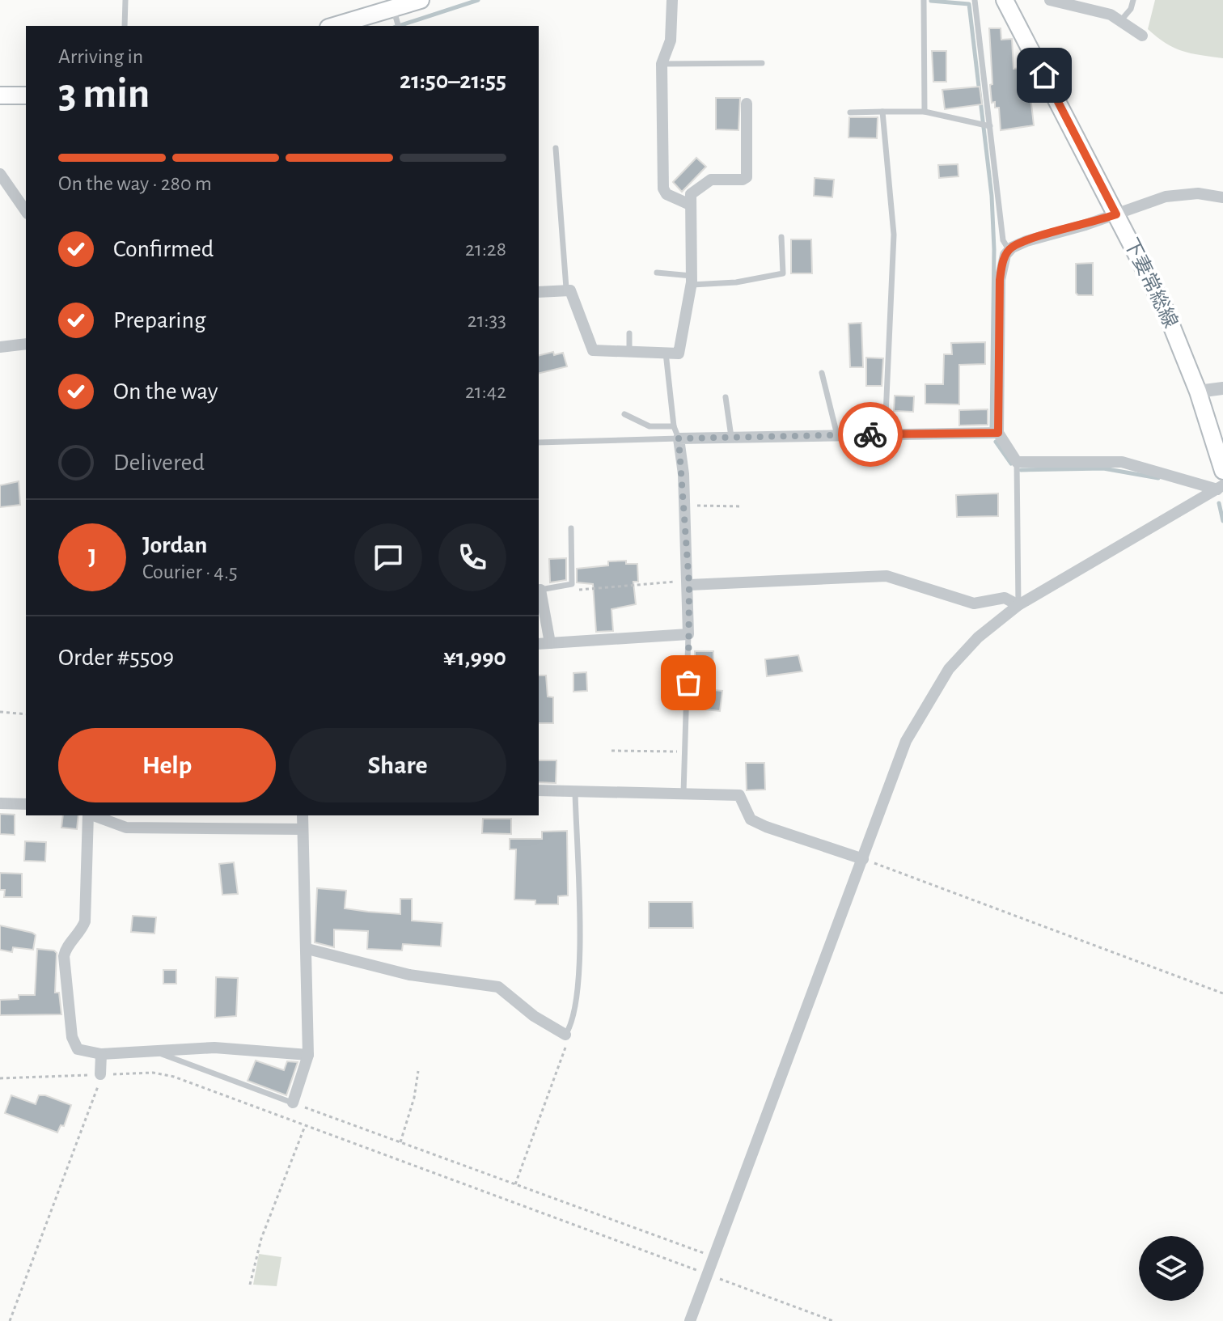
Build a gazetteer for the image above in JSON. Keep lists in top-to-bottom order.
{
  "streets": {
    "main road": ["下妻常総線"]
  },
  "page": {
    "heading": ["3 min", "Arriving in", "21:50–21:55"],
    "panel": [
      "Jordan",
      "Courier · 4.5",
      "Order #5509",
      "¥1,990"
    ],
    "bar": "On the way · 280 m",
    "list": [
      ["Confirmed", "21:28"],
      ["Preparing", "21:33"],
      ["On the way", "21:42"],
      "Delivered"
    ],
    "round": "J",
    "buttons": ["Help", "Share"]
  }
}
